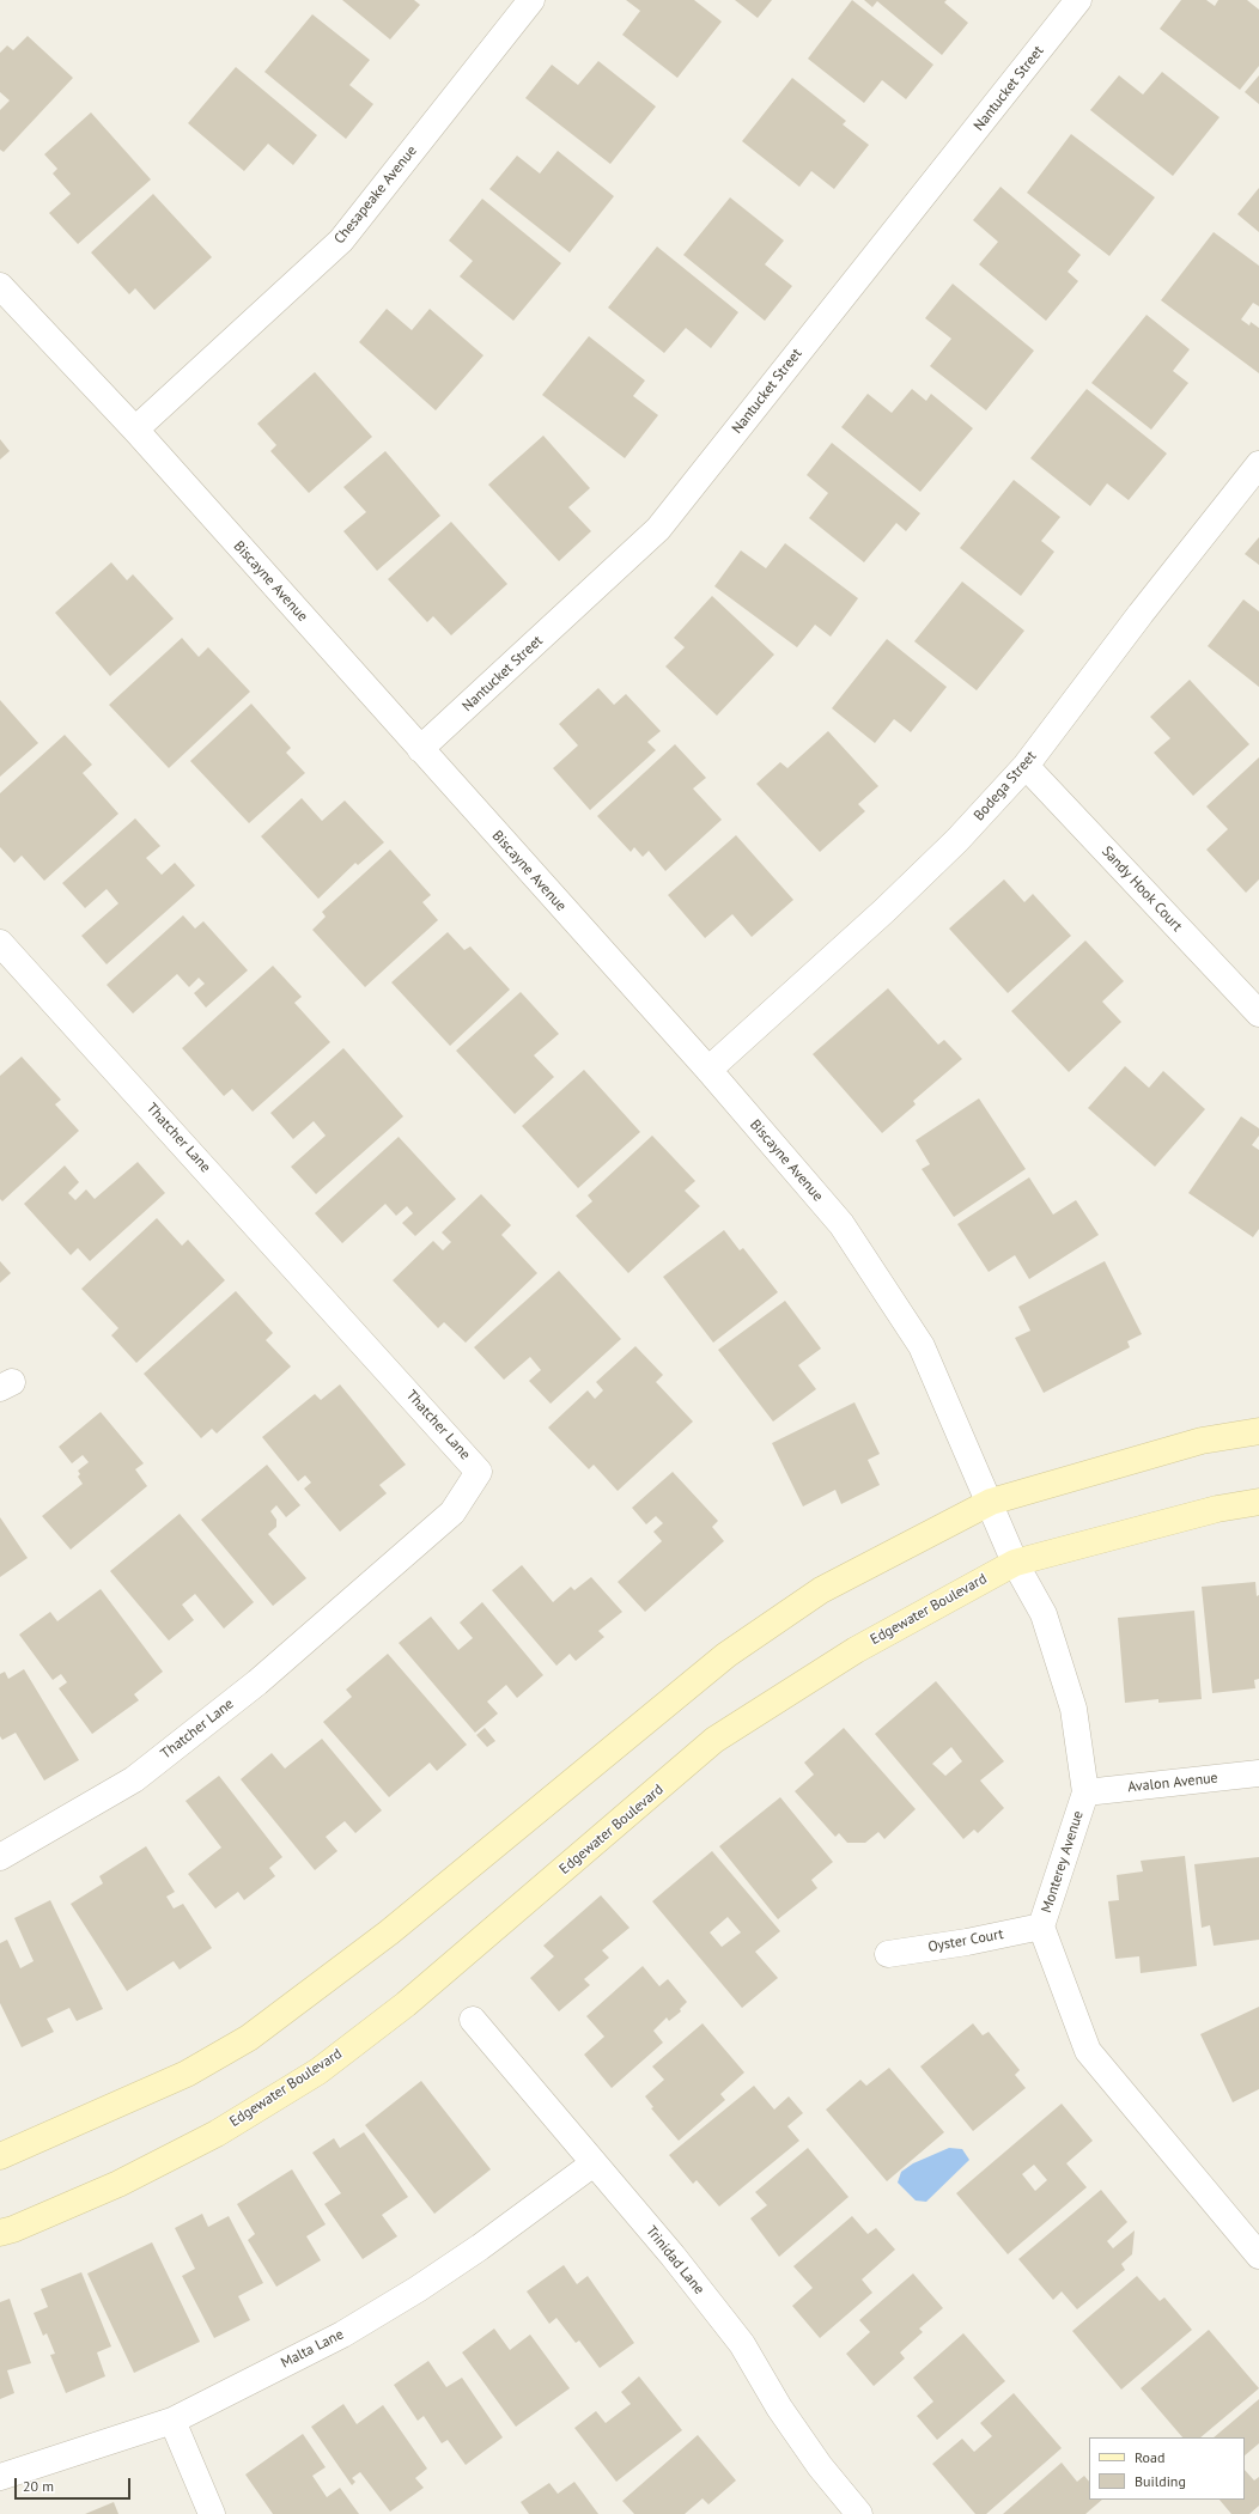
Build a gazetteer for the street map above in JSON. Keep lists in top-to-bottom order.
{
  "streets": {
    "street": [
      "Nantucket Street",
      "Chesapeake Avenue",
      "Biscayne Avenue",
      "Bodega Street",
      "Sandy Hook Court",
      "Thatcher Lane",
      "Edgewater Boulevard",
      "Avalon Avenue",
      "Monterey Avenue",
      "Oyster Court",
      "Trinidad Lane",
      "Malta Lane"
    ]
  },
  "crossings": [
    ["Nantucket Street", "Biscayne Avenue"],
    ["Chesapeake Avenue", "Biscayne Avenue"],
    ["Biscayne Avenue", "Bodega Street"],
    ["Biscayne Avenue", "Monterey Avenue"],
    ["Bodega Street", "Sandy Hook Court"],
    ["Edgewater Boulevard", "Monterey Avenue"],
    ["Avalon Avenue", "Monterey Avenue"],
    ["Monterey Avenue", "Oyster Court"],
    ["Trinidad Lane", "Malta Lane"]
  ],
  "legend": ["Road", "Building"],
  "scale_bar": "20 m"
}
